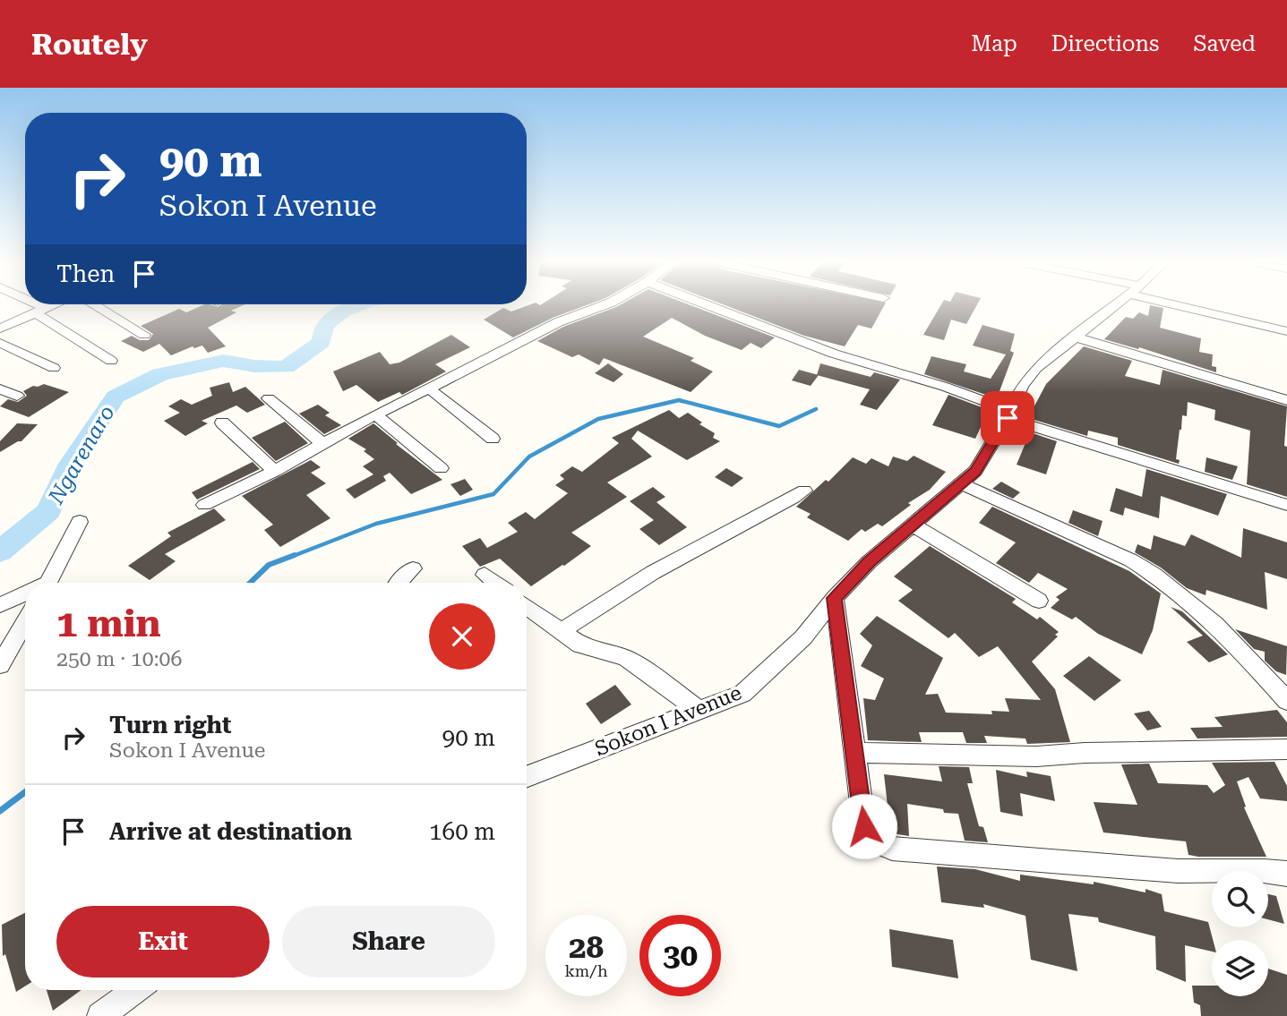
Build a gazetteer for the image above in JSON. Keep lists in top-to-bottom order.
{
  "streets": {
    "street": ["Sokon I Avenue"]
  },
  "water": ["Ngarenaro"],
  "page": {
    "header": "Routely",
    "nav": ["Map", "Directions", "Saved"],
    "turn": ["90 m", "Sokon I Avenue"],
    "then": "Then",
    "heading": ["1 min", "250 m · 10:06"],
    "list": [
      {
        "name": "Turn right",
        "note": "Sokon I Avenue",
        "value": "90 m"
      },
      {
        "name": "Arrive at destination",
        "value": "160 m"
      }
    ],
    "buttons": ["Exit", "Share"],
    "speed": "28 km/h",
    "limit": "30"
  }
}
